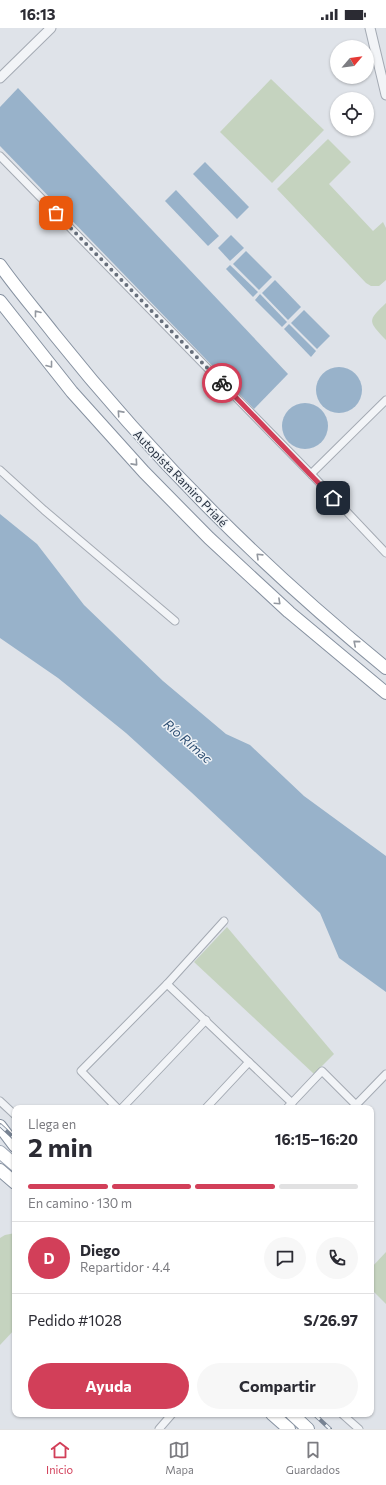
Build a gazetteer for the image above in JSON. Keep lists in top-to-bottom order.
{
  "streets": {
    "main road": ["Autopista Ramiro Prialé"]
  },
  "water": ["Río Rímac"],
  "north": "top right",
  "page": {
    "status": "16:13",
    "heading": ["2 min", "Llega en", "16:15–16:20"],
    "panel": [
      "Diego",
      "Repartidor · 4.4",
      "Pedido #1028",
      "S/26.97"
    ],
    "bar": "En camino · 130 m",
    "round": "D",
    "buttons": ["Ayuda", "Compartir"],
    "tabs": ["Inicio", "Mapa", "Guardados"]
  }
}
